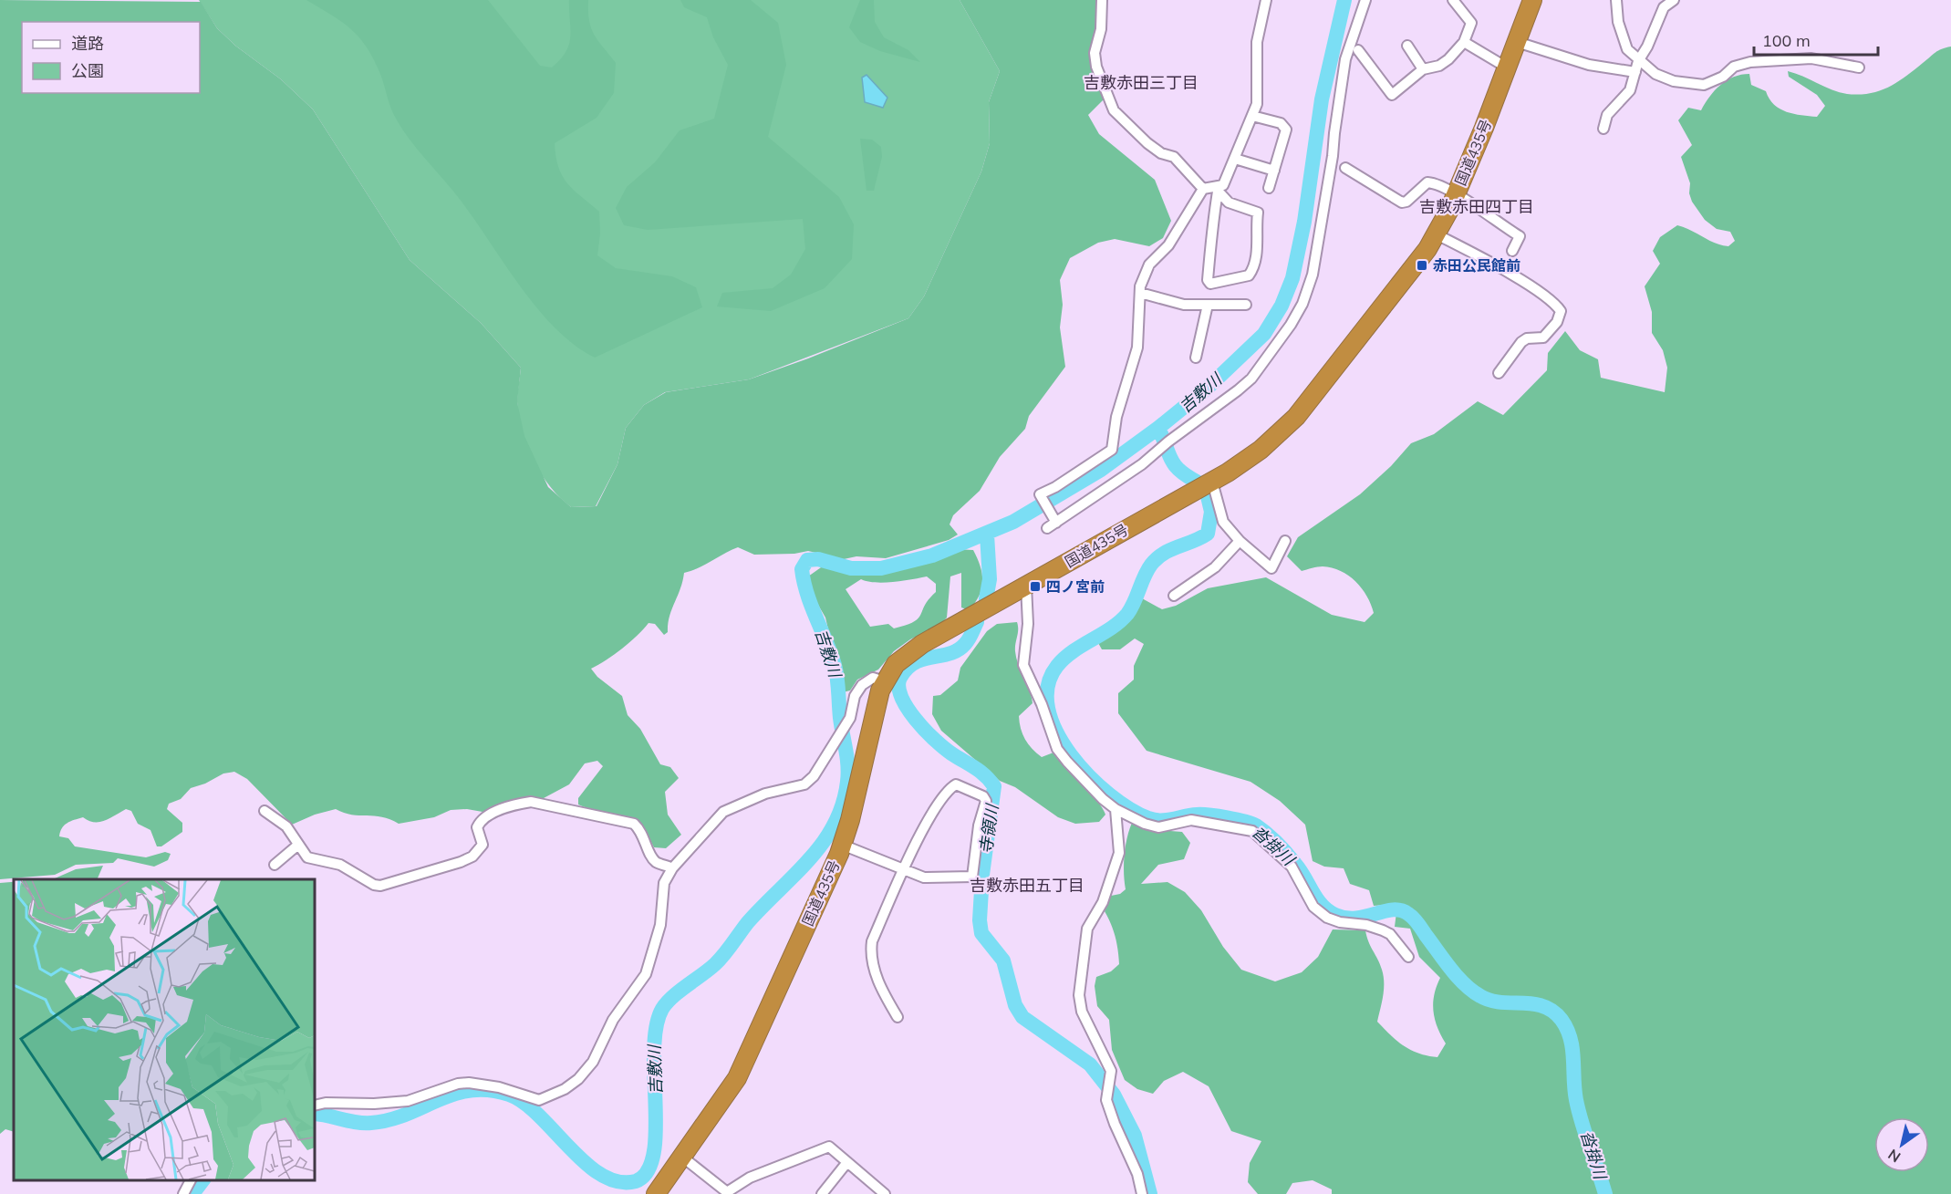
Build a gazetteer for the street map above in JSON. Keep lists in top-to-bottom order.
{
  "streets": {
    "highway": ["国道435号"]
  },
  "districts": ["吉敷赤田三丁目", "吉敷赤田四丁目", "吉敷赤田五丁目"],
  "water": ["吉敷川", "寺領川", "沓掛川"],
  "places": {
    "transit": ["赤田公民館前", "四ノ宮前"]
  },
  "legend": ["道路", "公園"],
  "scale_bar": "100 m",
  "north": "bottom left"
}
